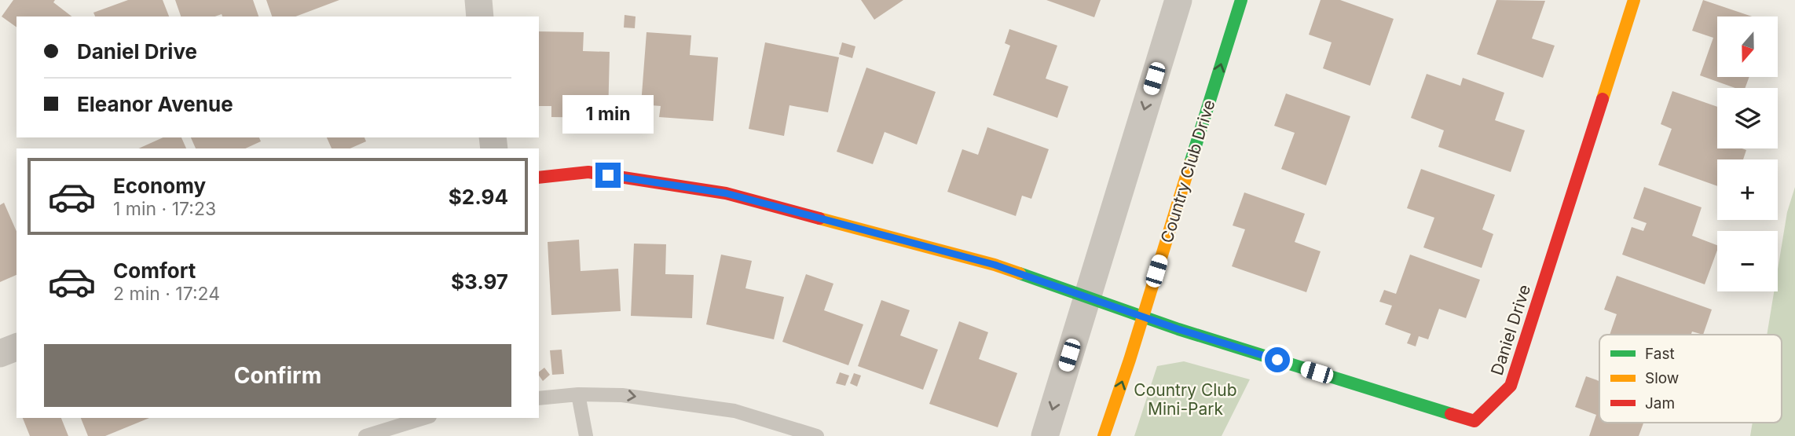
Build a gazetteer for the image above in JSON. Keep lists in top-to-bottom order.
{
  "streets": {
    "street": ["Country Club Drive", "Daniel Drive"]
  },
  "crossings": [
    ["Country Club Drive", "Daniel Drive"]
  ],
  "parks": ["Country Club Mini-Park"],
  "legend": ["Fast", "Slow", "Jam"],
  "north": "bottom",
  "page": {
    "map_buttons": ["+", "−"],
    "banner": ["Daniel Drive", "Eleanor Avenue"],
    "bubble": "1 min",
    "list": [
      {
        "name": "Economy",
        "note": "1 min · 17:23",
        "value": "$2.94"
      },
      {
        "name": "Comfort",
        "note": "2 min · 17:24",
        "value": "$3.97"
      }
    ],
    "buttons": "Confirm"
  }
}
